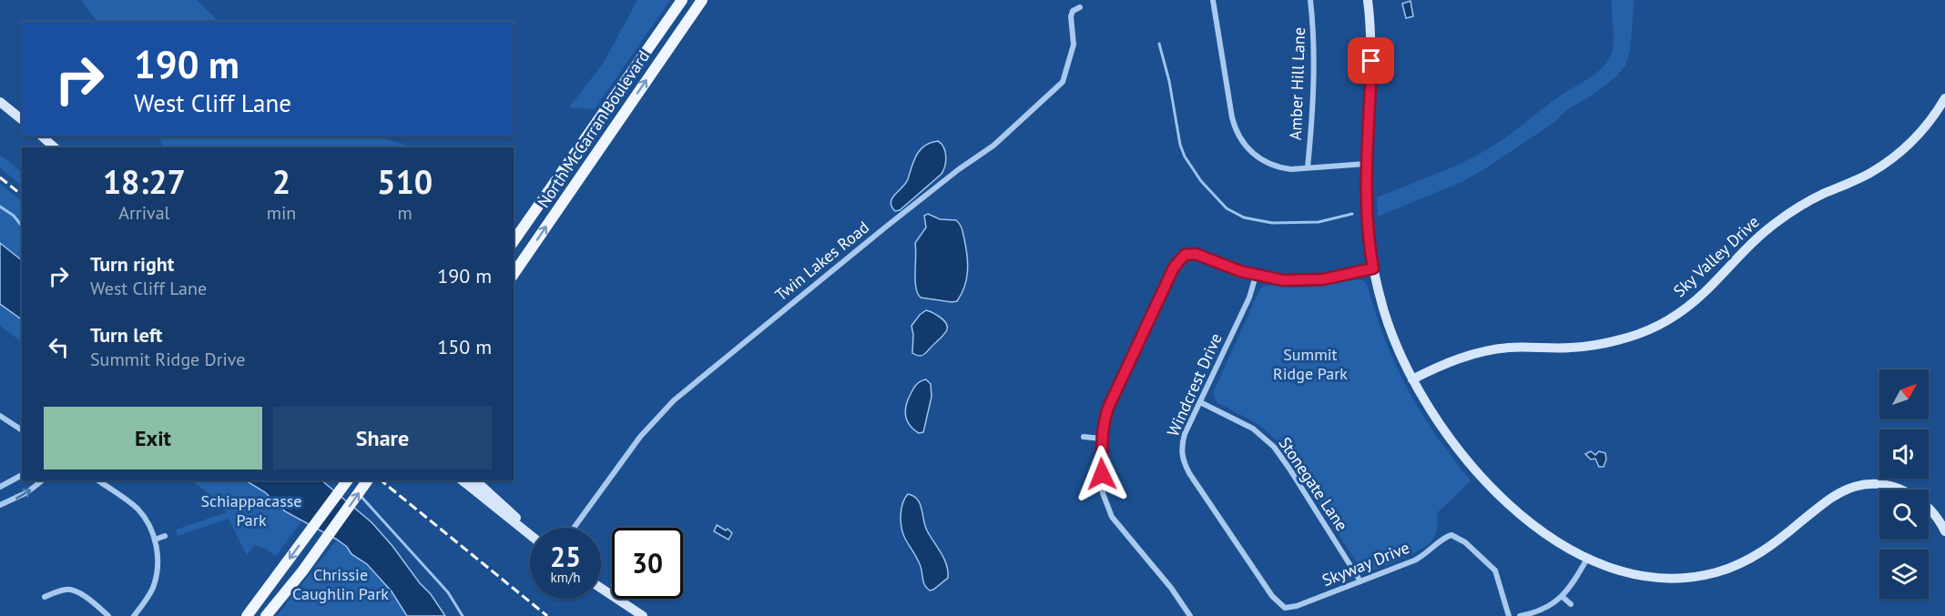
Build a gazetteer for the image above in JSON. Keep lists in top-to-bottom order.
{
  "streets": {
    "main road": ["North McCarran Boulevard"],
    "street": [
      "Amber Hill Lane",
      "Sky Valley Drive",
      "Twin Lakes Road",
      "Windcrest Drive",
      "Stonegate Lane",
      "Skyway Drive"
    ]
  },
  "crossings": [
    ["Windcrest Drive", "Stonegate Lane"],
    ["Windcrest Drive", "Skyway Drive"],
    ["Stonegate Lane", "Skyway Drive"]
  ],
  "parks": ["Summit Ridge Park", "Schiappacasse Park", "Chrissie Caughlin Park"],
  "north": "top right",
  "page": {
    "turn": ["190 m", "West Cliff Lane"],
    "eta": [
      "18:27",
      "Arrival",
      "2",
      "min",
      "510",
      "m"
    ],
    "list": [
      {
        "name": "Turn right",
        "note": "West Cliff Lane",
        "value": "190 m"
      },
      {
        "name": "Turn left",
        "note": "Summit Ridge Drive",
        "value": "150 m"
      }
    ],
    "buttons": ["Exit", "Share"],
    "speed": "25 km/h",
    "limit": "30"
  }
}
